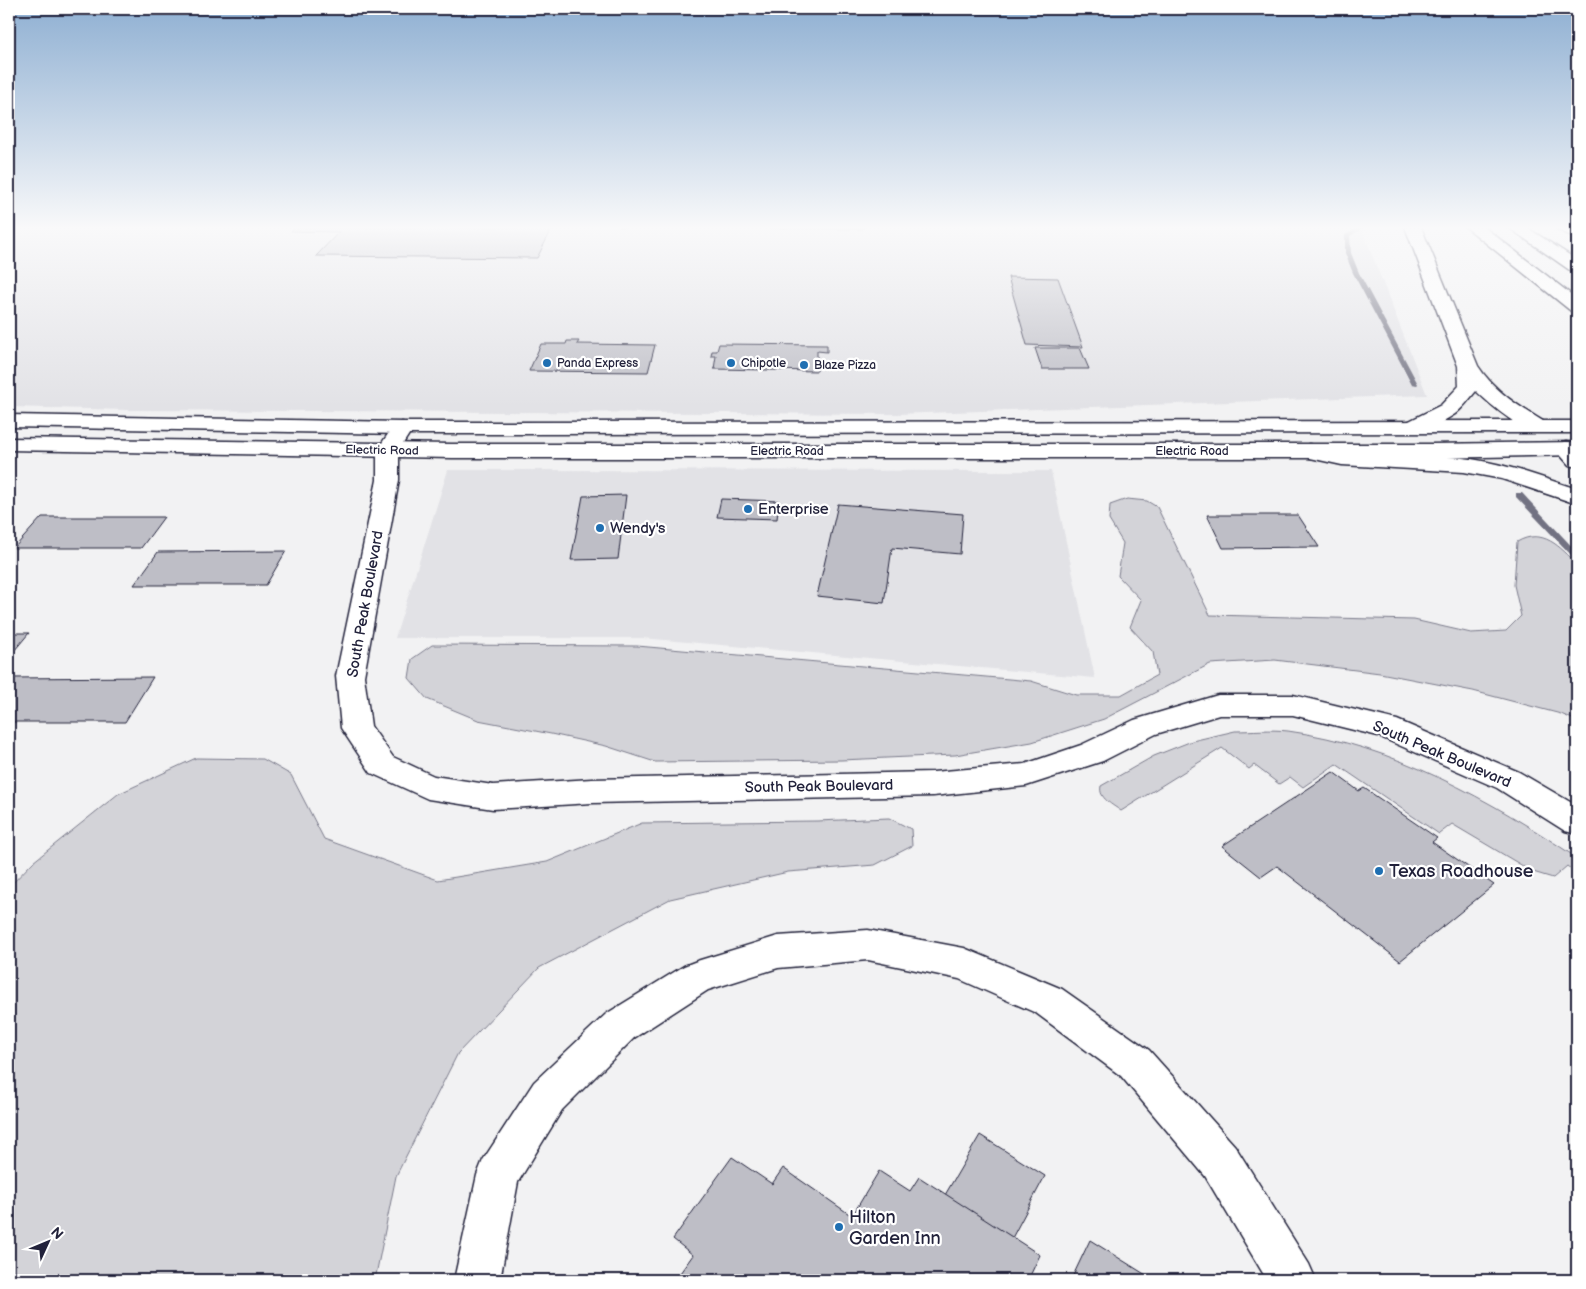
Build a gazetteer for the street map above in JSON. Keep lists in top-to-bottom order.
{
  "streets": {
    "main road": ["Electric Road", "South Peak Boulevard"]
  },
  "crossings": [
    ["Electric Road", "South Peak Boulevard"]
  ],
  "places": [
    "Panda Express",
    "Chipotle",
    "Blaze Pizza",
    "Enterprise",
    "Wendy's",
    "Texas Roadhouse",
    "Hilton Garden Inn"
  ],
  "north": "top right"
}
